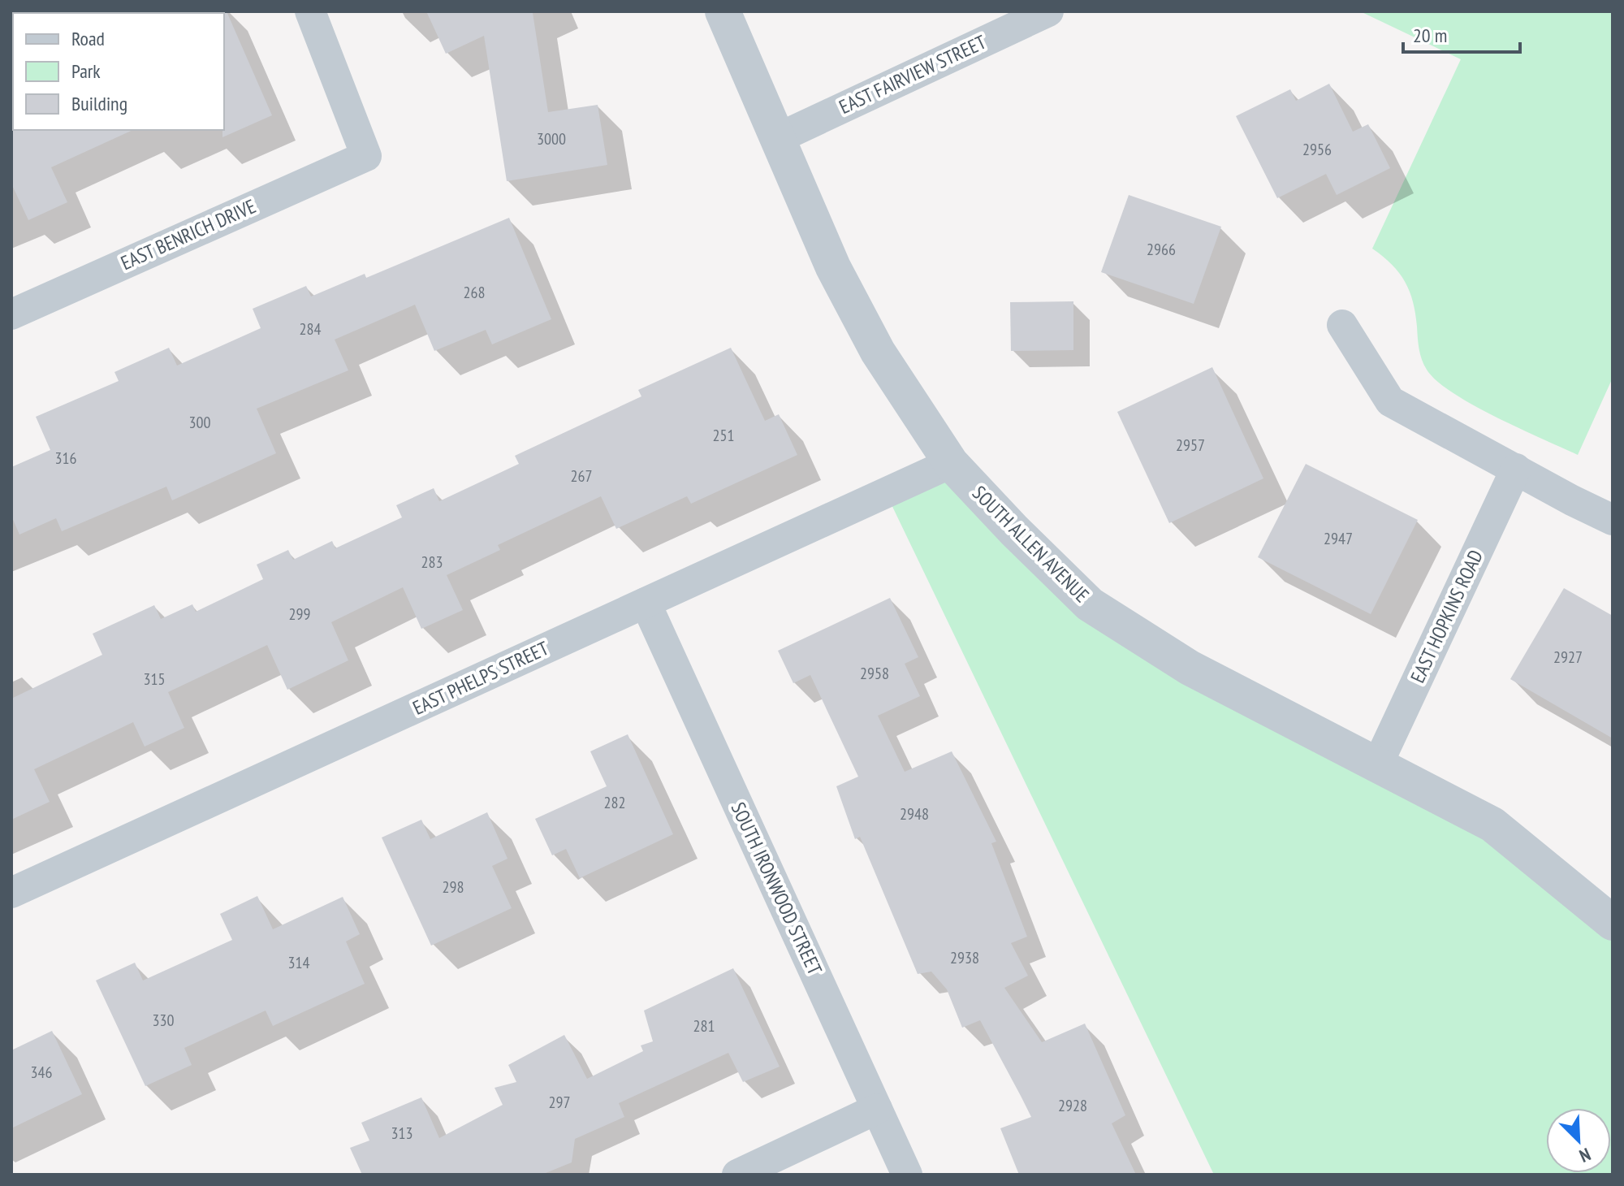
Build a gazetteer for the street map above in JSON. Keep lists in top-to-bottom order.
{
  "streets": {
    "street": [
      "EAST FAIRVIEW STREET",
      "EAST BENRICH DRIVE",
      "SOUTH ALLEN AVENUE",
      "EAST HOPKINS ROAD",
      "EAST PHELPS STREET",
      "SOUTH IRONWOOD STREET"
    ]
  },
  "crossings": [
    ["EAST FAIRVIEW STREET", "SOUTH ALLEN AVENUE"],
    ["SOUTH ALLEN AVENUE", "EAST HOPKINS ROAD"],
    ["SOUTH ALLEN AVENUE", "EAST PHELPS STREET"],
    ["EAST PHELPS STREET", "SOUTH IRONWOOD STREET"]
  ],
  "house_numbers": [
    "3000",
    "2956",
    "2966",
    "268",
    "284",
    "300",
    "251",
    "2957",
    "316",
    "267",
    "2947",
    "283",
    "299",
    "2927",
    "2958",
    "315",
    "282",
    "2948",
    "298",
    "2938",
    "314",
    "330",
    "281",
    "346",
    "297",
    "2928",
    "313"
  ],
  "legend": ["Road", "Park", "Building"],
  "scale_bar": "20 m",
  "north": "bottom right"
}
